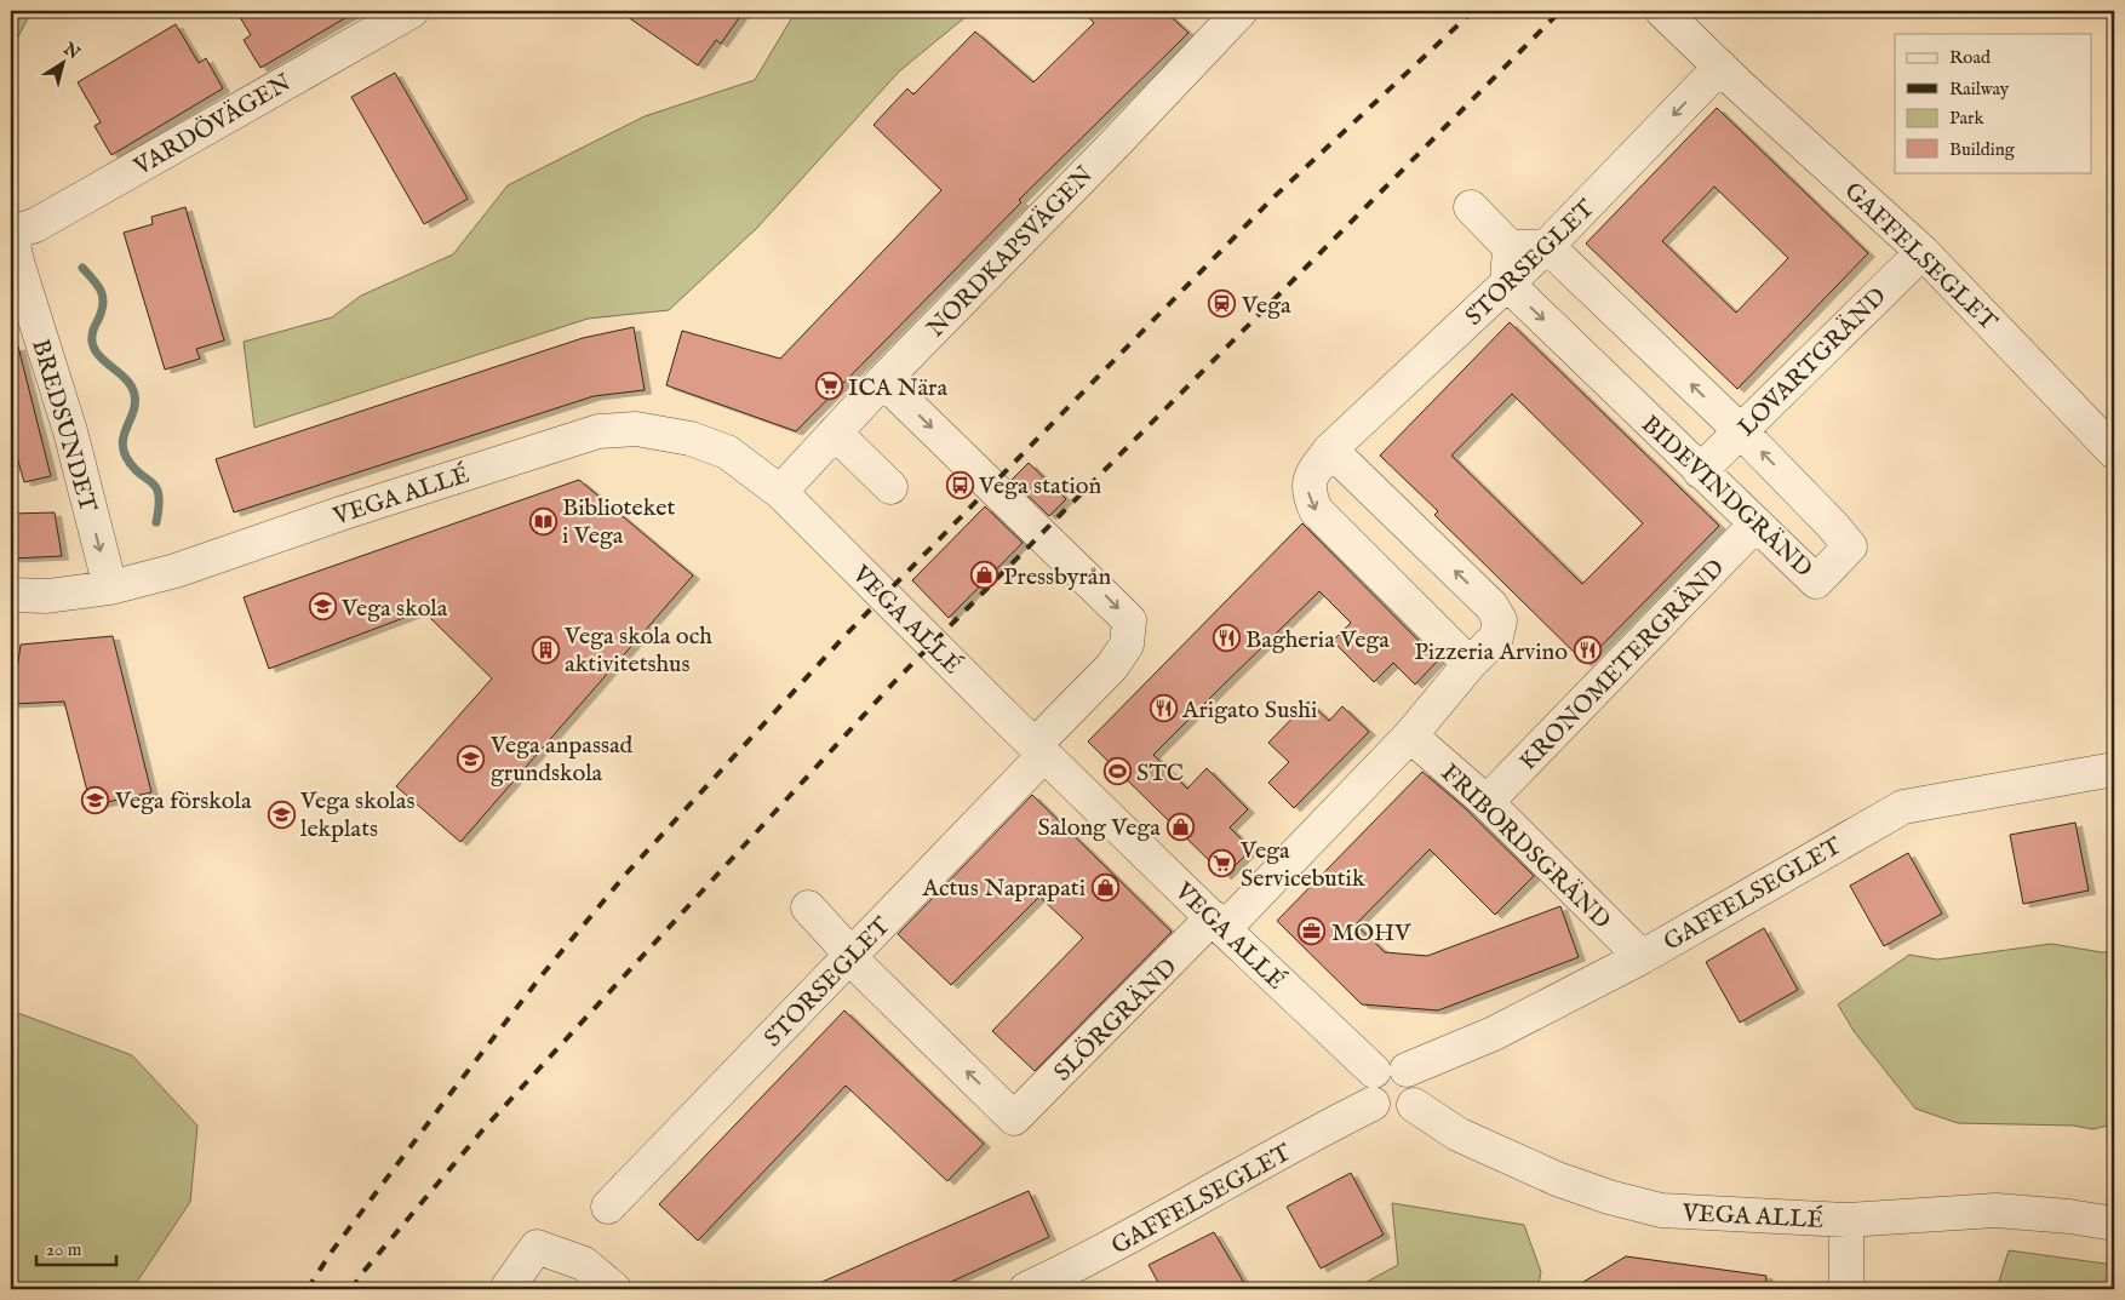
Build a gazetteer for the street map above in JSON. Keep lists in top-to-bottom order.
{
  "streets": {
    "street": [
      "VARDÖVÄGEN",
      "NORDKAPSVÄGEN",
      "GAFFELSEGLET",
      "STORSEGLET",
      "LOVARTGRÄND",
      "BREDSUNDET",
      "VEGA ALLÉ",
      "BIDEVINDGRÄND",
      "KRONOMETERGRÄND",
      "FRIBORDSGRÄND",
      "SLÖRGRÄND"
    ]
  },
  "crossings": [
    ["VARDÖVÄGEN", "BREDSUNDET"],
    ["NORDKAPSVÄGEN", "STORSEGLET"],
    ["NORDKAPSVÄGEN", "VEGA ALLÉ"],
    ["GAFFELSEGLET", "STORSEGLET"],
    ["GAFFELSEGLET", "LOVARTGRÄND"],
    ["GAFFELSEGLET", "VEGA ALLÉ"],
    ["GAFFELSEGLET", "FRIBORDSGRÄND"],
    ["STORSEGLET", "VEGA ALLÉ"],
    ["STORSEGLET", "BIDEVINDGRÄND"],
    ["STORSEGLET", "SLÖRGRÄND"],
    ["LOVARTGRÄND", "BIDEVINDGRÄND"],
    ["BREDSUNDET", "VEGA ALLÉ"],
    ["VEGA ALLÉ", "SLÖRGRÄND"],
    ["BIDEVINDGRÄND", "KRONOMETERGRÄND"],
    ["KRONOMETERGRÄND", "FRIBORDSGRÄND"]
  ],
  "one_way": ["BREDSUNDET"],
  "places": {
    "station": ["Vega"],
    "supermarket": ["ICA Nära", "Vega Servicebutik"],
    "bus stop": ["Vega station"],
    "library": ["Biblioteket i Vega"],
    "shop": ["Pressbyrån", "Salong Vega", "Actus Naprapati"],
    "school or university": [
      "Vega skola",
      "Vega anpassad grundskola",
      "Vega förskola",
      "Vega skolas lekplats"
    ],
    "restaurant": ["Bagheria Vega", "Pizzeria Arvino", "Arigato Sushi"],
    "building": ["Vega skola och aktivitetshus"],
    "sports": ["STC"],
    "office": ["MOHV"]
  },
  "legend": [
    "Road",
    "Railway",
    "Park",
    "Building"
  ],
  "scale_bar": "20 m",
  "north": "top right"
}
